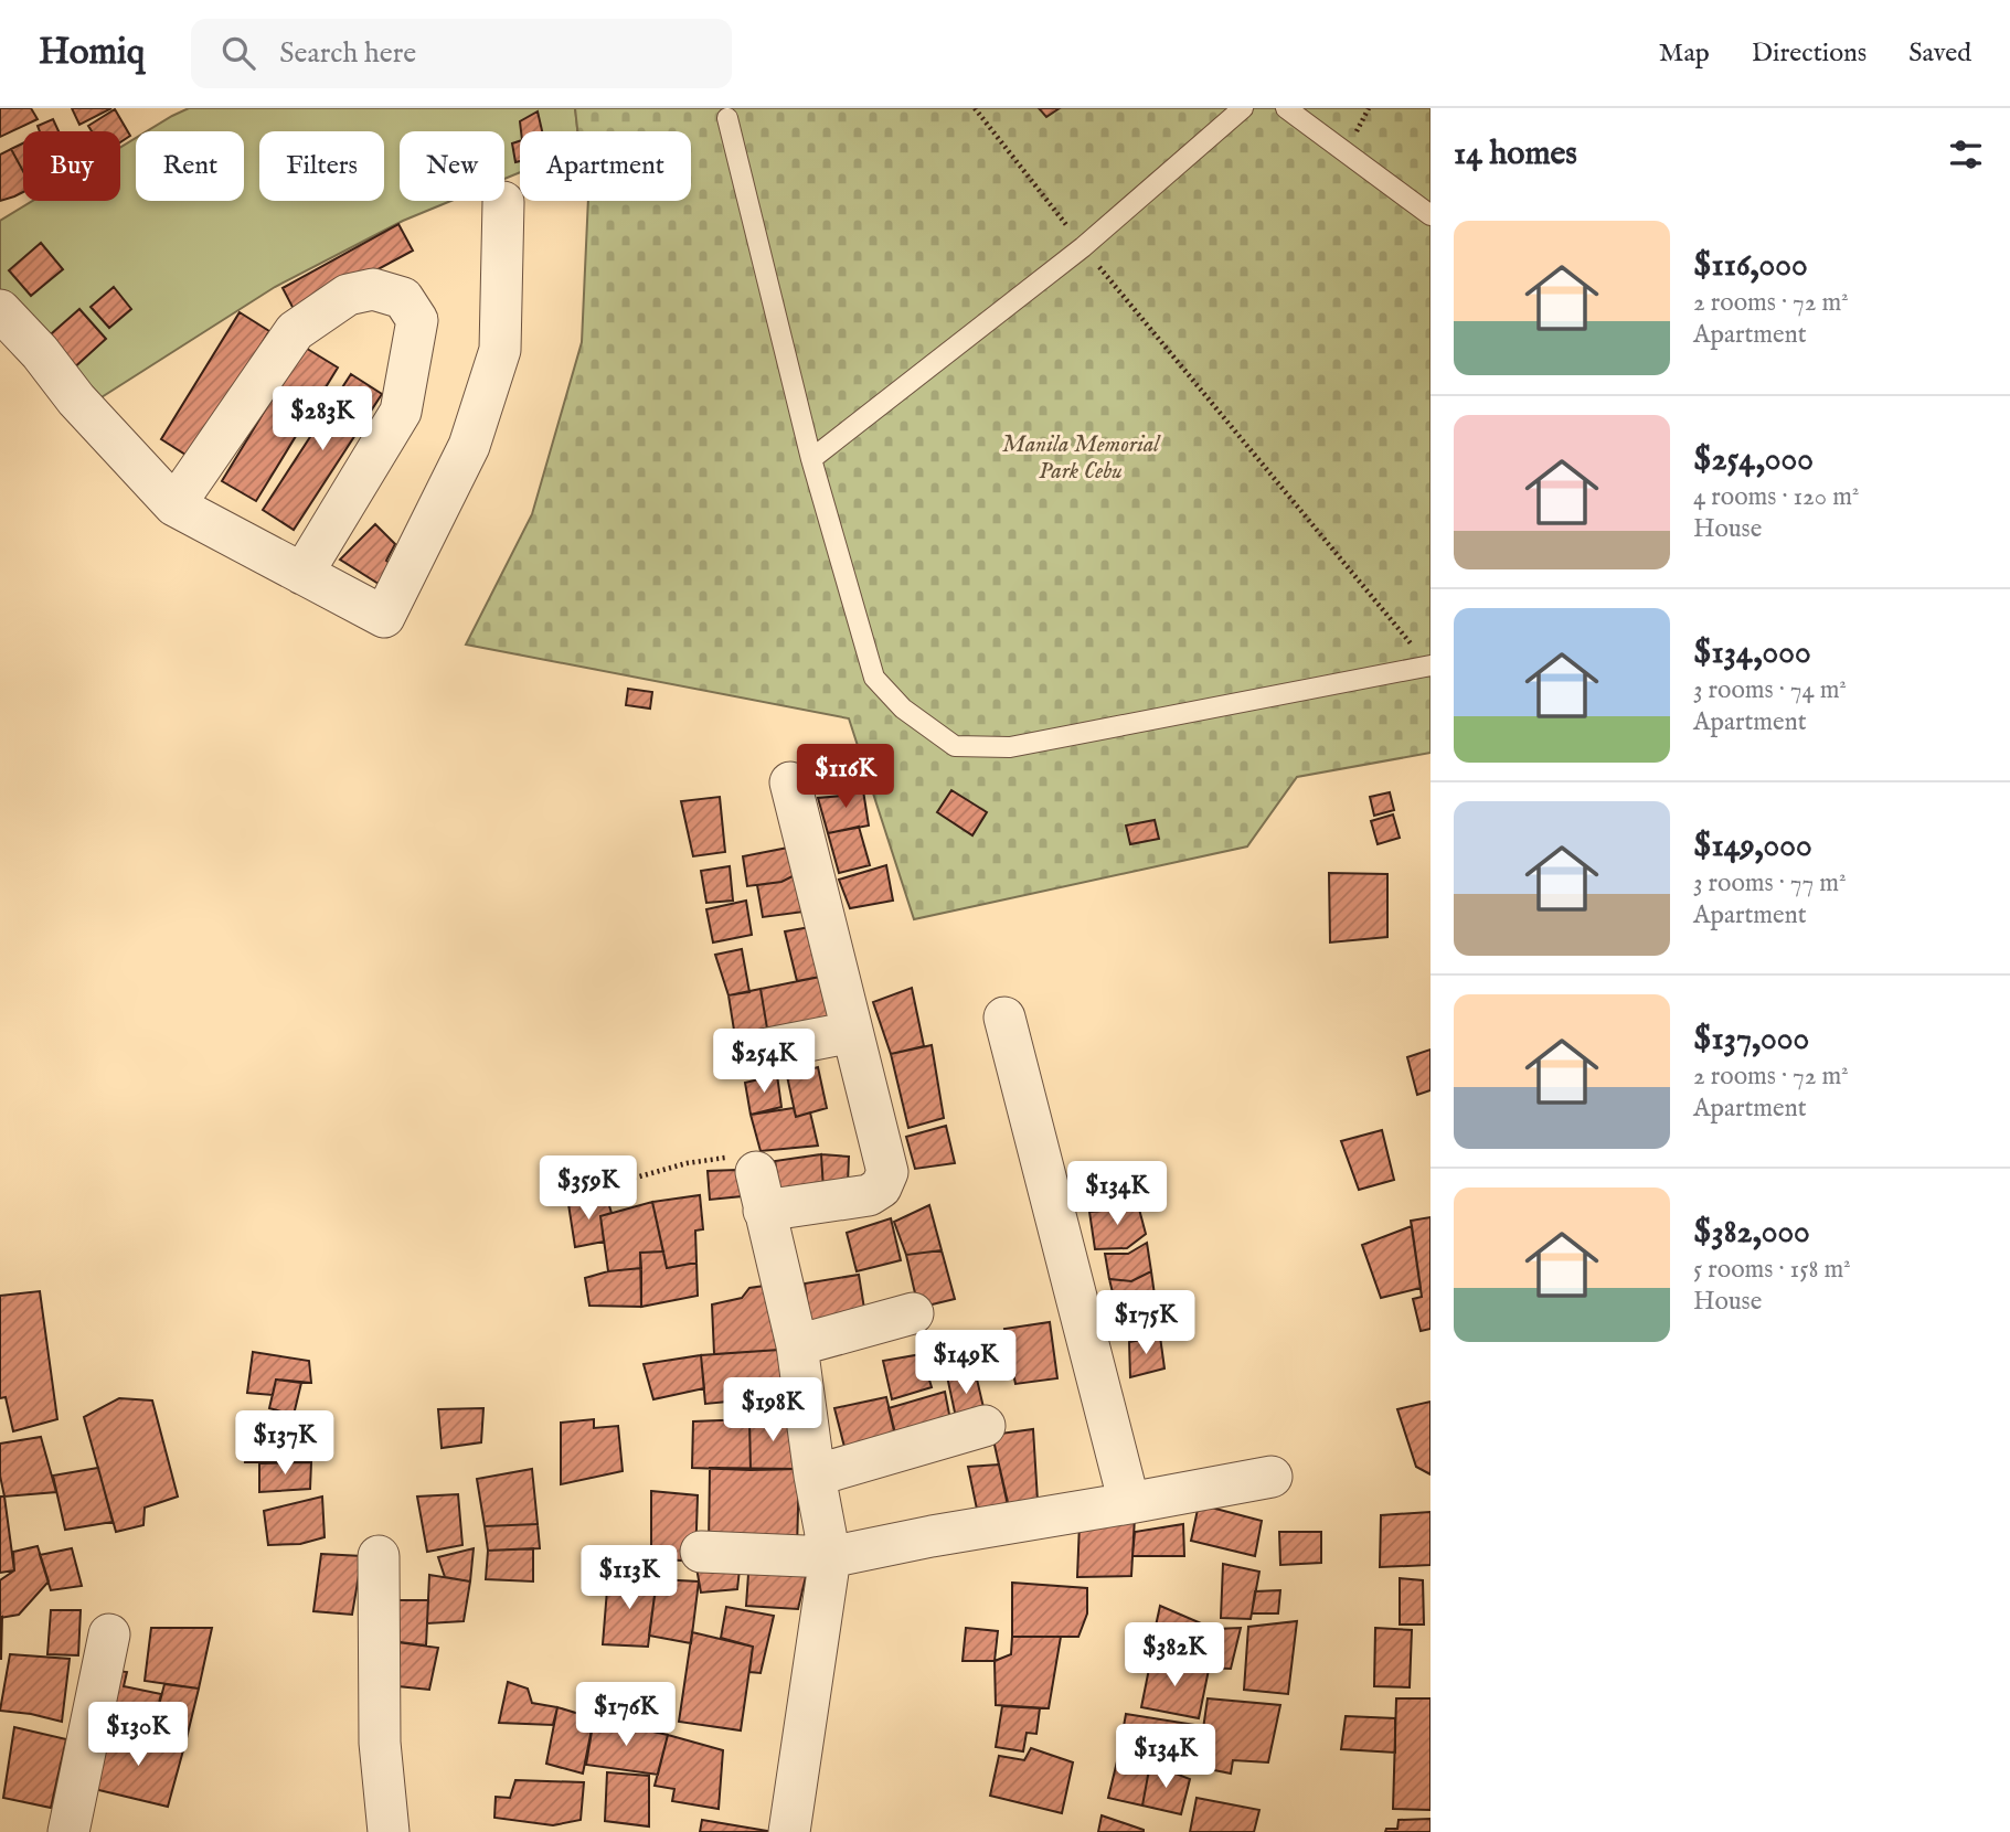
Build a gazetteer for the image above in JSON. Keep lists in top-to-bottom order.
{
  "parks": ["Manila Memorial Park Cebu"],
  "page": {
    "header": "Homiq",
    "search": "Search here",
    "nav": ["Map", "Directions", "Saved"],
    "heading": "14 homes",
    "chip": [
      "Buy",
      "Rent",
      "Filters",
      "New",
      "Apartment"
    ],
    "list": [
      {
        "name": "$116,000",
        "note": "2 rooms · 72 m² · Apartment"
      },
      {
        "name": "$254,000",
        "note": "4 rooms · 120 m² · House"
      },
      {
        "name": "$134,000",
        "note": "3 rooms · 74 m² · Apartment"
      },
      {
        "name": "$149,000",
        "note": "3 rooms · 77 m² · Apartment"
      },
      {
        "name": "$137,000",
        "note": "2 rooms · 72 m² · Apartment"
      },
      {
        "name": "$382,000",
        "note": "5 rooms · 158 m² · House"
      }
    ],
    "price": [
      "$283K",
      "$116K",
      "$254K",
      "$359K",
      "$134K",
      "$175K",
      "$149K",
      "$198K",
      "$137K",
      "$113K",
      "$382K",
      "$176K",
      "$130K",
      "$134K"
    ]
  }
}
